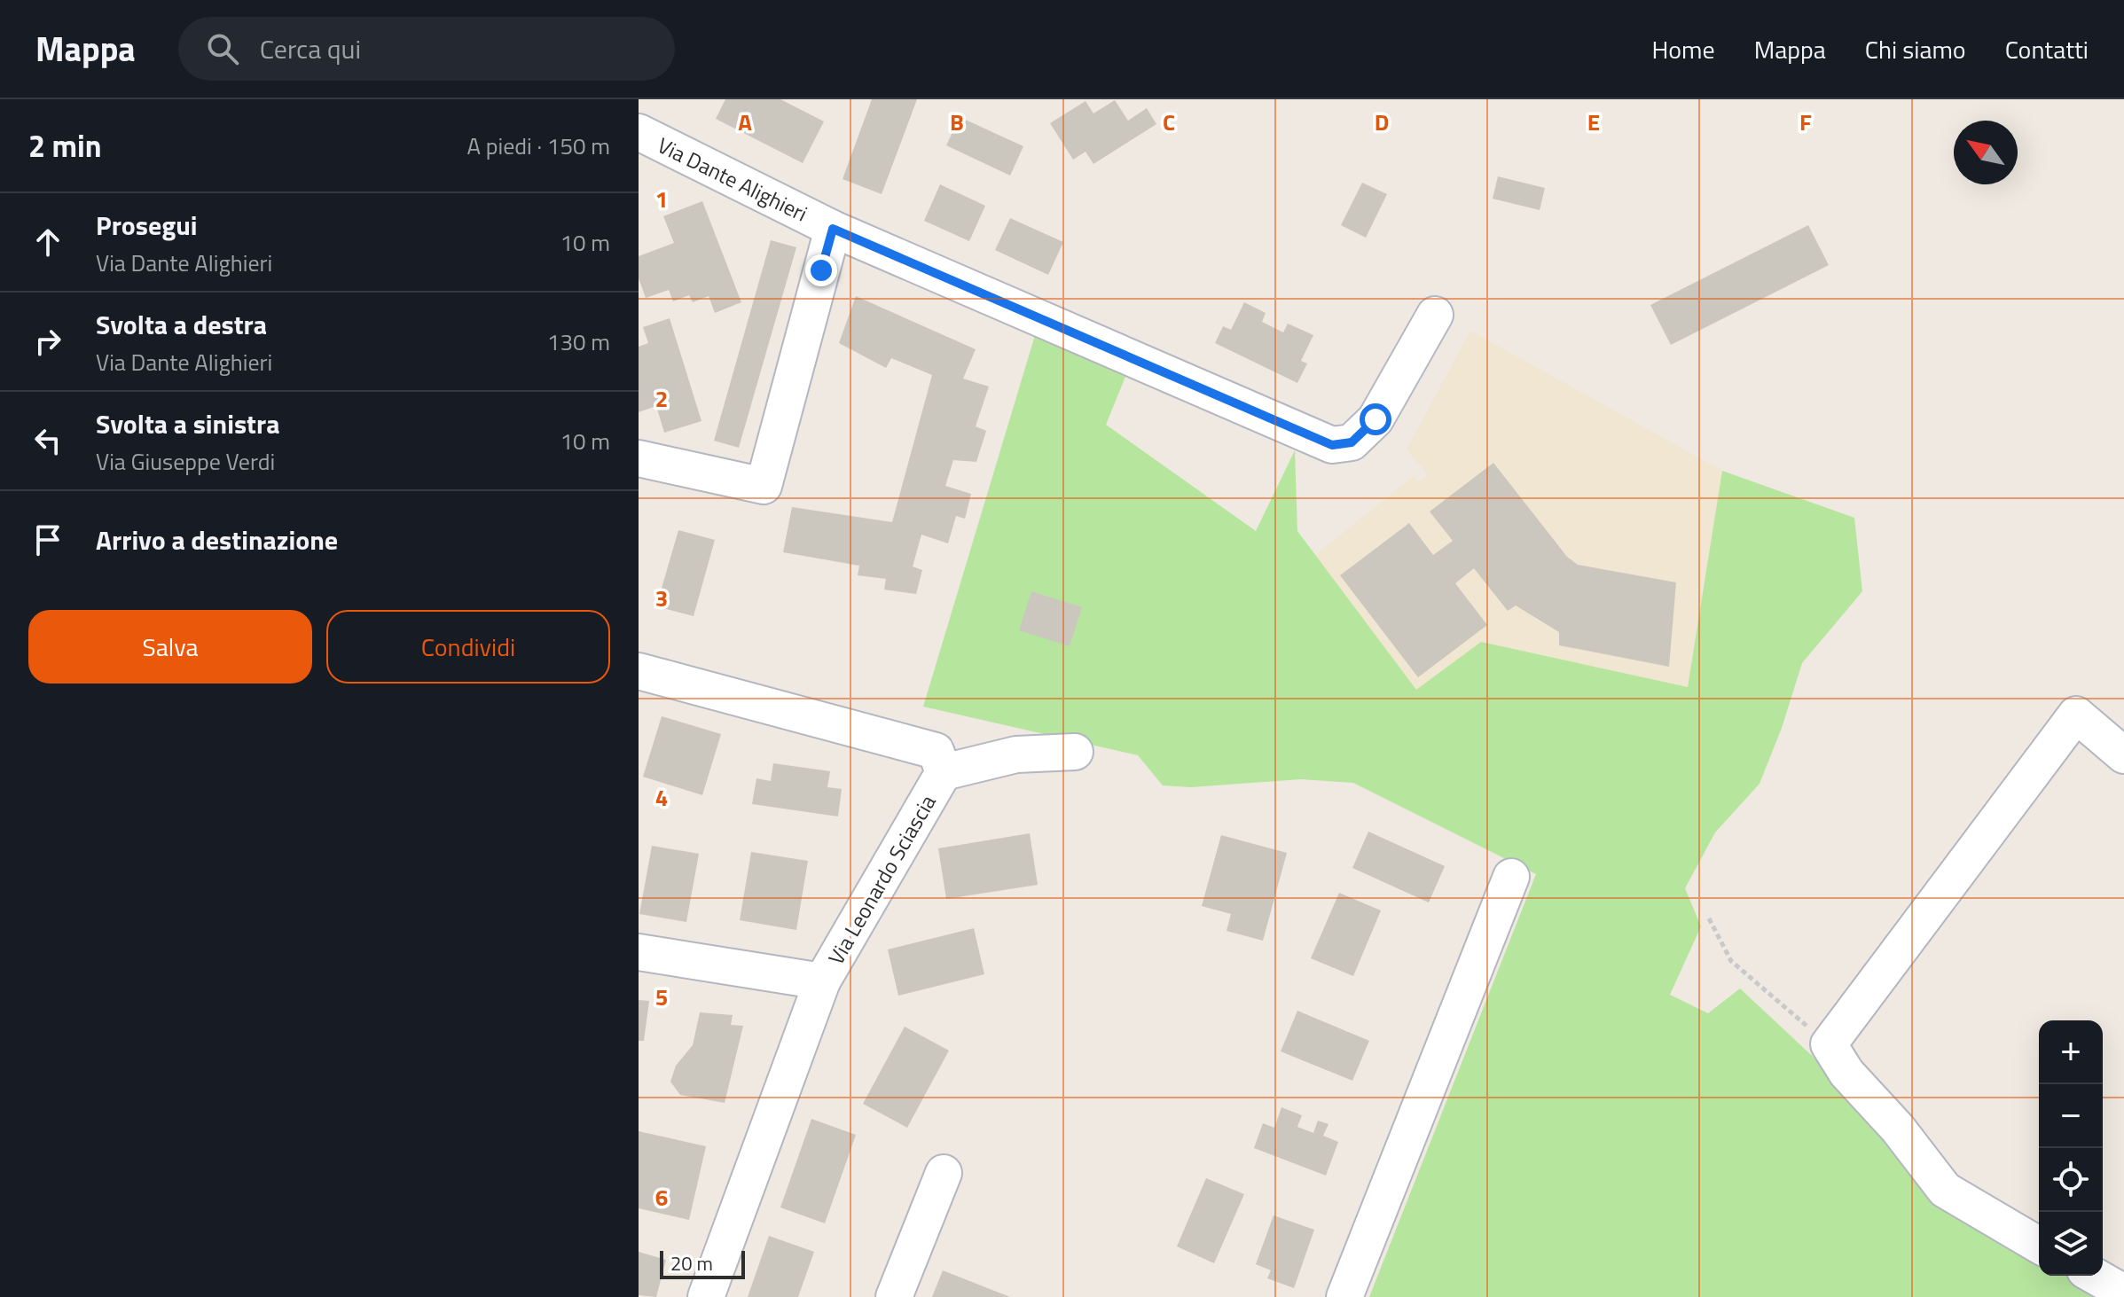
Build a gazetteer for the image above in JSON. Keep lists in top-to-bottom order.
{
  "streets": {
    "street": ["Via Dante Alighieri", "Via Leonardo Sciascia"]
  },
  "scale_bar": "20 m",
  "north": "top left",
  "page": {
    "header": "Mappa",
    "search": "Cerca qui",
    "nav": [
      "Home",
      "Mappa",
      "Chi siamo",
      "Contatti"
    ],
    "heading": ["2 min", "A piedi · 150 m"],
    "list": [
      ["Prosegui", "Via Dante Alighieri", "10 m"],
      ["Svolta a destra", "Via Dante Alighieri", "130 m"],
      ["Svolta a sinistra", "Via Giuseppe Verdi", "10 m"],
      "Arrivo a destinazione"
    ],
    "buttons": ["Salva", "Condividi"],
    "map_buttons": ["+", "−"],
    "scale": "20 m"
  },
  "grid": {
    "columns": [
      "A",
      "B",
      "C",
      "D",
      "E",
      "F"
    ],
    "rows": [
      "1",
      "2",
      "3",
      "4",
      "5",
      "6"
    ]
  }
}
